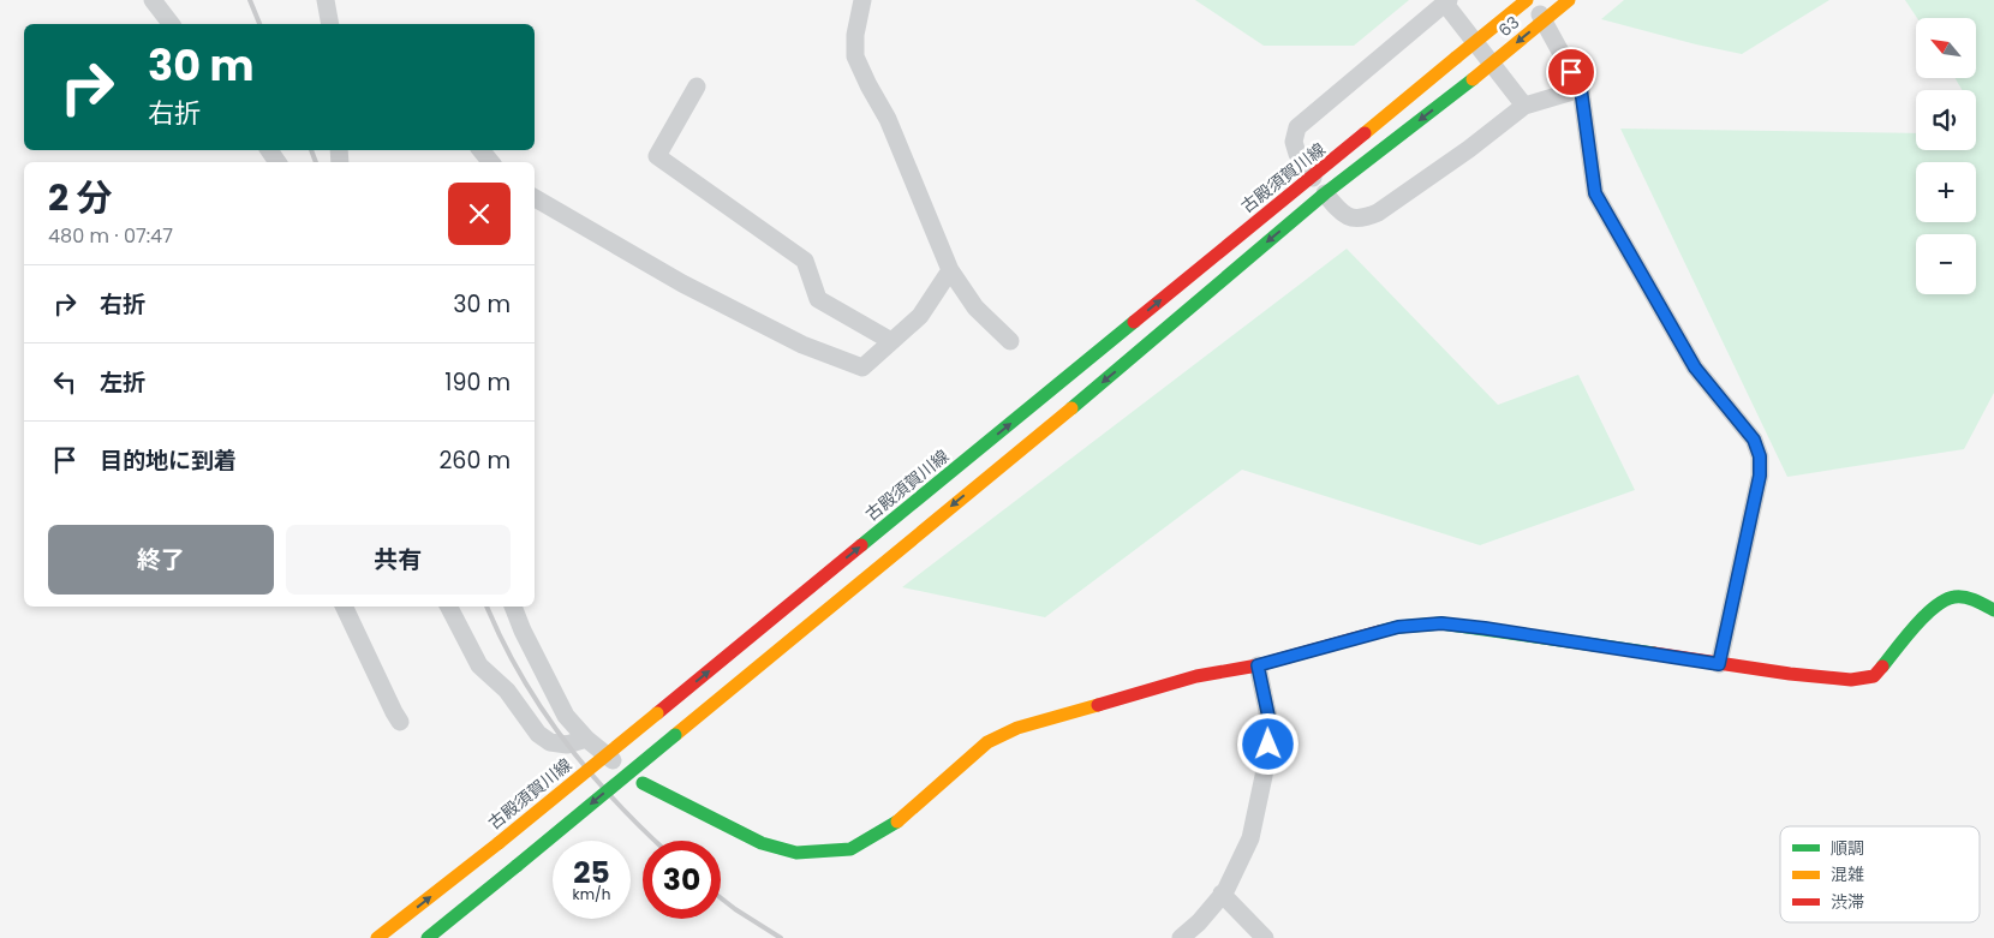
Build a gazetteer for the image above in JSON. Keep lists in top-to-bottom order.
{
  "streets": {
    "main road": ["63", "古殿須賀川線"]
  },
  "crossings": [
    ["63", "古殿須賀川線"]
  ],
  "one_way": ["63"],
  "legend": ["順調", "混雑", "渋滞"],
  "north": "top left",
  "page": {
    "map_buttons": ["+", "−"],
    "turn": ["30 m", "右折"],
    "heading": ["2 分", "480 m · 07:47"],
    "list": [
      {
        "name": "右折",
        "value": "30 m"
      },
      {
        "name": "左折",
        "value": "190 m"
      },
      {
        "name": "目的地に到着",
        "value": "260 m"
      }
    ],
    "buttons": ["終了", "共有"],
    "speed": "25 km/h",
    "limit": "30"
  }
}
